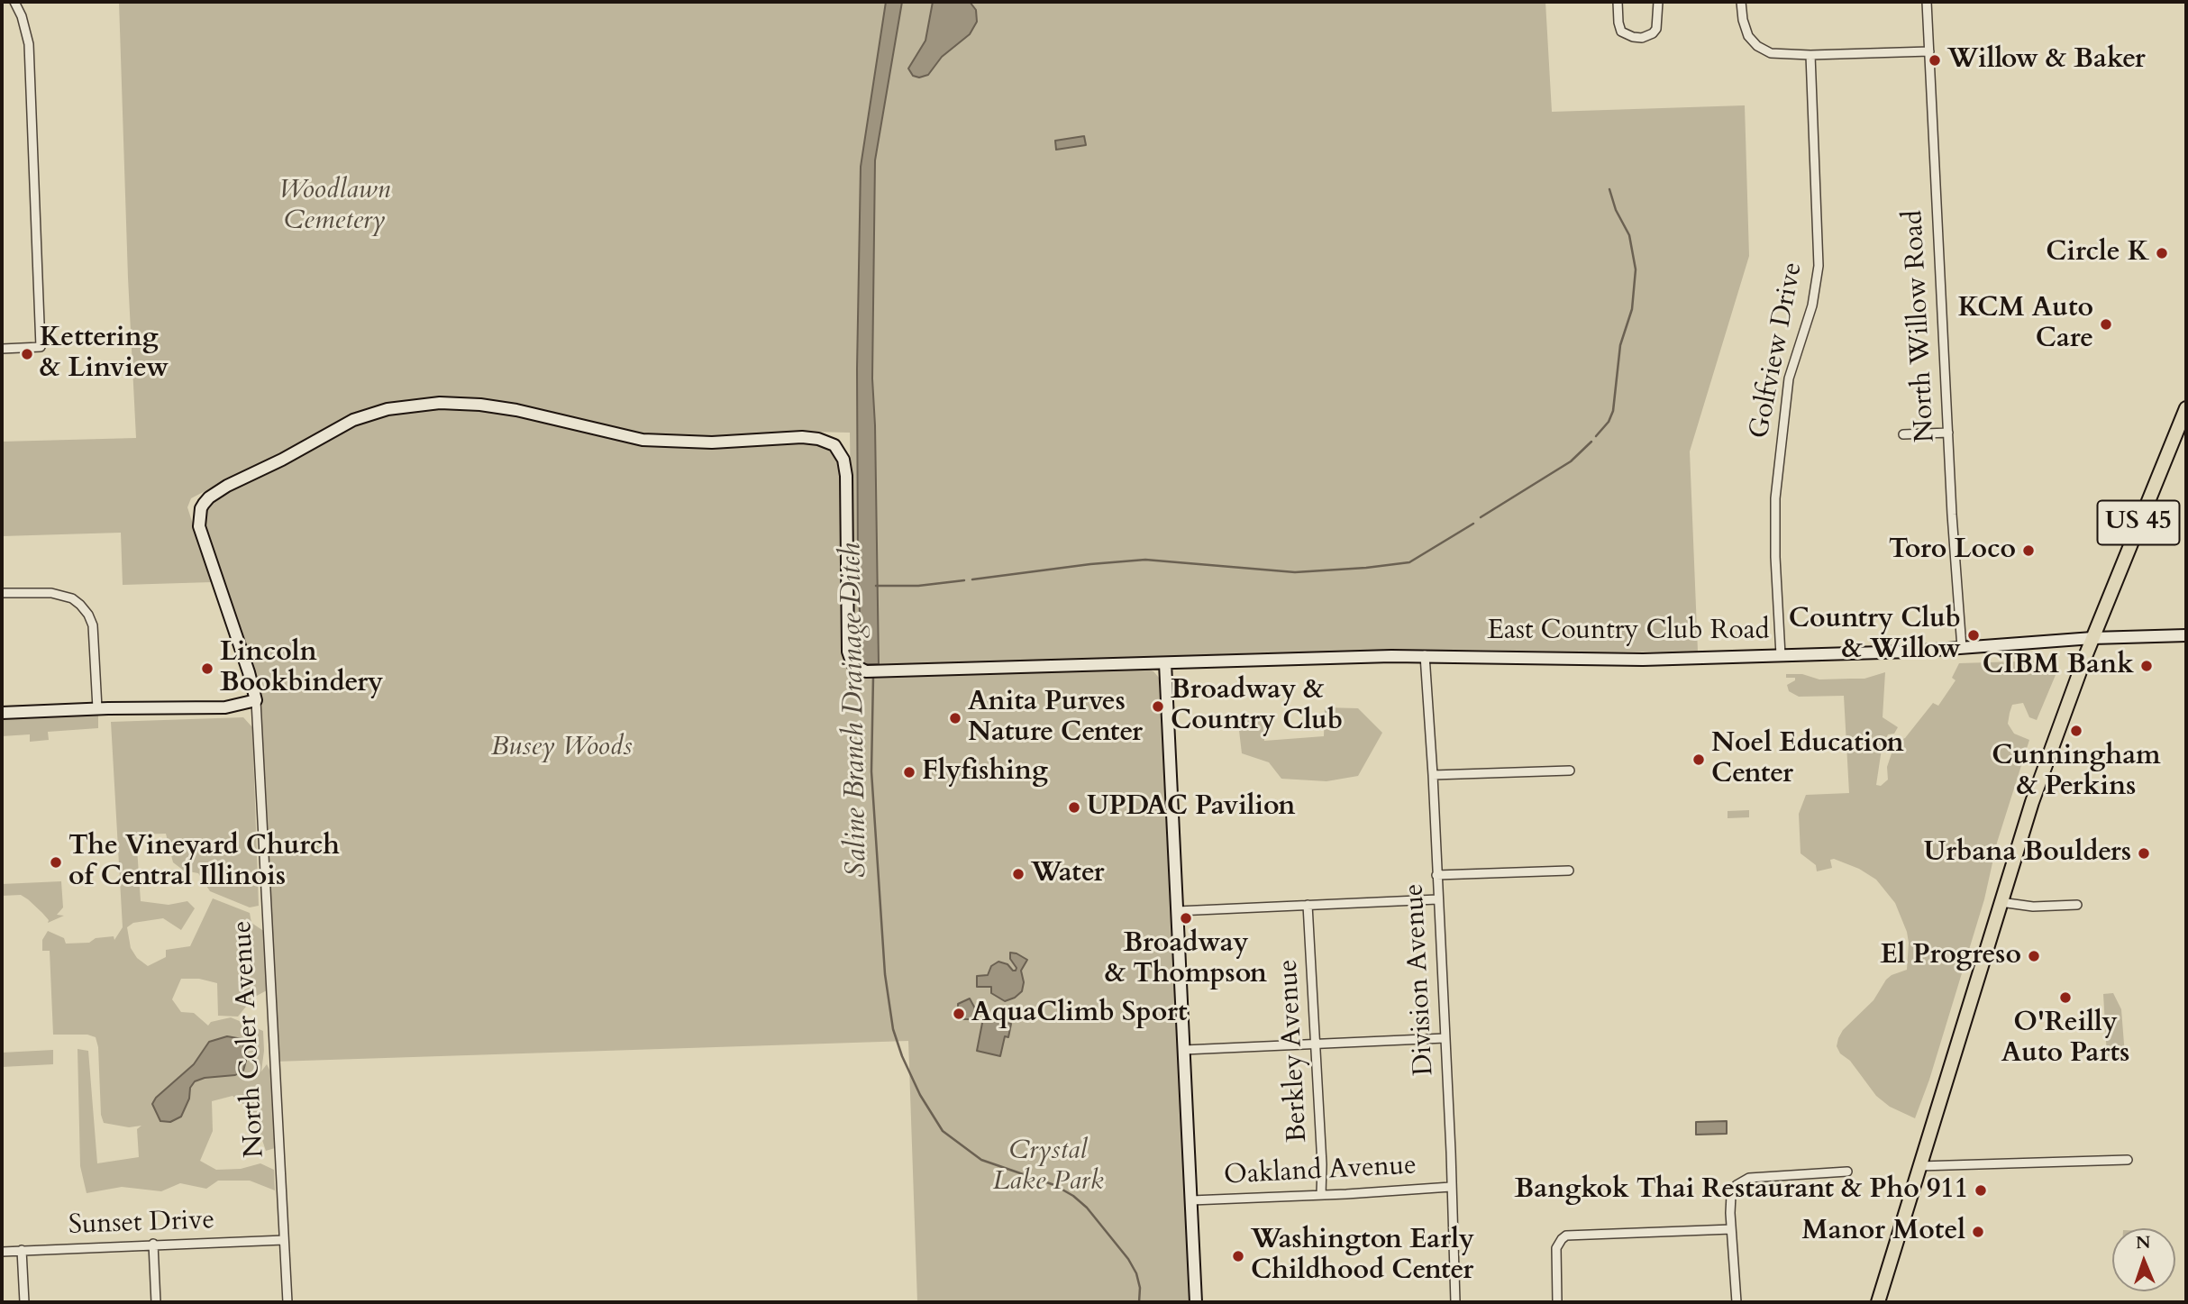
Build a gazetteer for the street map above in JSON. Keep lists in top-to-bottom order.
{
  "streets": {
    "main road": ["US 45"],
    "street": [
      "North Willow Road",
      "Golfview Drive",
      "East Country Club Road",
      "Division Avenue",
      "North Coler Avenue",
      "Berkley Avenue",
      "Oakland Avenue",
      "Sunset Drive"
    ]
  },
  "crossings": [
    ["North Willow Road", "East Country Club Road"],
    ["Golfview Drive", "East Country Club Road"],
    ["US 45", "East Country Club Road"],
    ["East Country Club Road", "Division Avenue"],
    ["East Country Club Road", "North Coler Avenue"],
    ["Division Avenue", "Oakland Avenue"],
    ["North Coler Avenue", "Sunset Drive"],
    ["Berkley Avenue", "Oakland Avenue"]
  ],
  "water": ["Saline Branch Drainage Ditch"],
  "parks": ["Woodlawn Cemetery", "Busey Woods", "Crystal Lake Park"],
  "places": [
    "Willow & Baker",
    "Circle K",
    "KCM Auto Care",
    "Kettering & Linview",
    "Toro Loco",
    "Country Club & Willow",
    "CIBM Bank",
    "Lincoln Bookbindery",
    "Broadway & Country Club",
    "Anita Purves Nature Center",
    "Cunningham & Perkins",
    "Noel Education Center",
    "Flyfishing",
    "UPDAC Pavilion",
    "Urbana Boulders",
    "The Vineyard Church of Central Illinois",
    "Water",
    "Broadway & Thompson",
    "El Progreso",
    "O'Reilly Auto Parts",
    "AquaClimb Sport",
    "Bangkok Thai Restaurant & Pho 911",
    "Manor Motel",
    "Washington Early Childhood Center"
  ],
  "north": "top"
}
